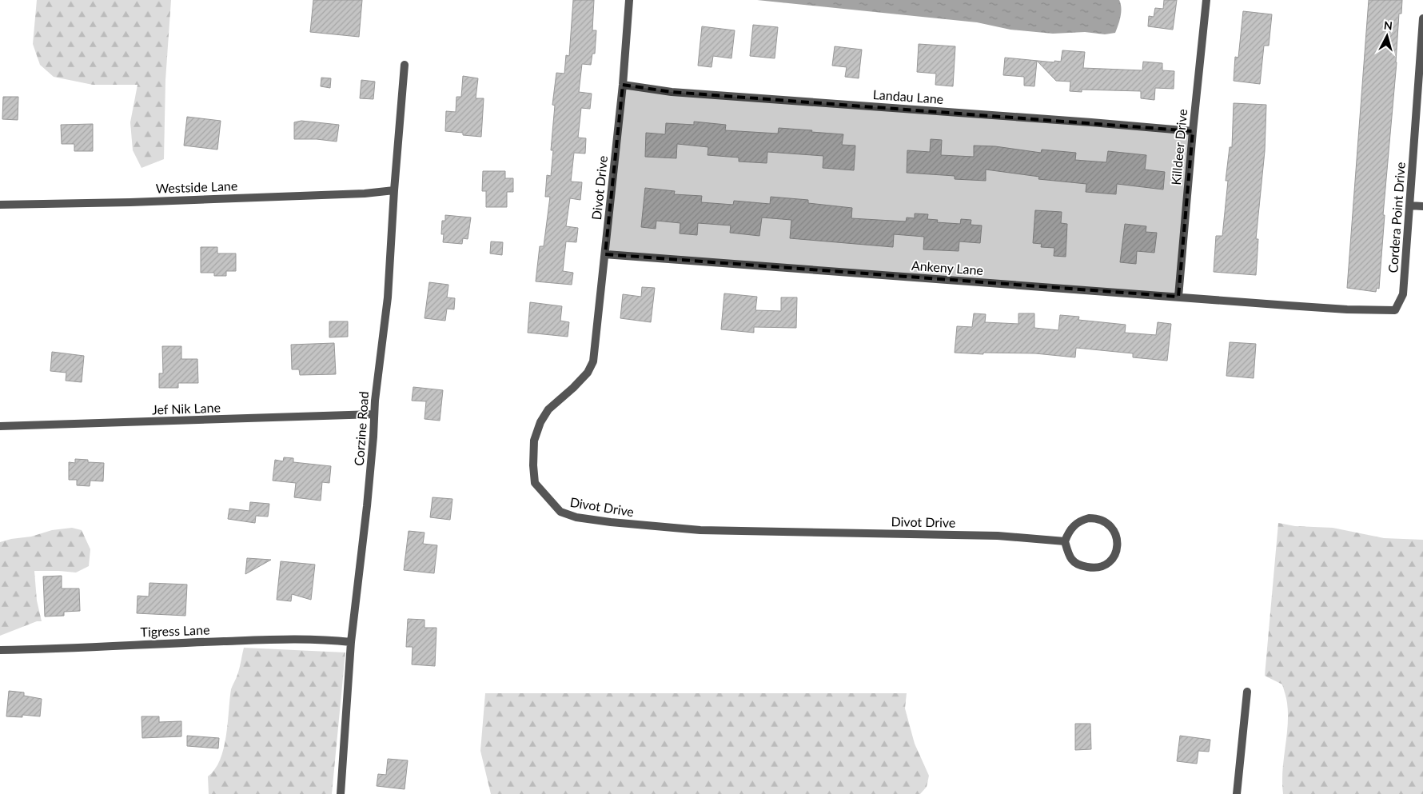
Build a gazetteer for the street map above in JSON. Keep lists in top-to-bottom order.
{
  "streets": {
    "street": [
      "Landau Lane",
      "Killdeer Drive",
      "Westside Lane",
      "Divot Drive",
      "Cordera Point Drive",
      "Ankeny Lane",
      "Jef Nik Lane",
      "Corzine Road",
      "Tigress Lane"
    ]
  },
  "crossings": [
    ["Landau Lane", "Killdeer Drive"],
    ["Landau Lane", "Divot Drive"],
    ["Killdeer Drive", "Ankeny Lane"],
    ["Westside Lane", "Corzine Road"],
    ["Divot Drive", "Ankeny Lane"],
    ["Cordera Point Drive", "Ankeny Lane"],
    ["Jef Nik Lane", "Corzine Road"],
    ["Corzine Road", "Tigress Lane"]
  ],
  "north": "top"
}
